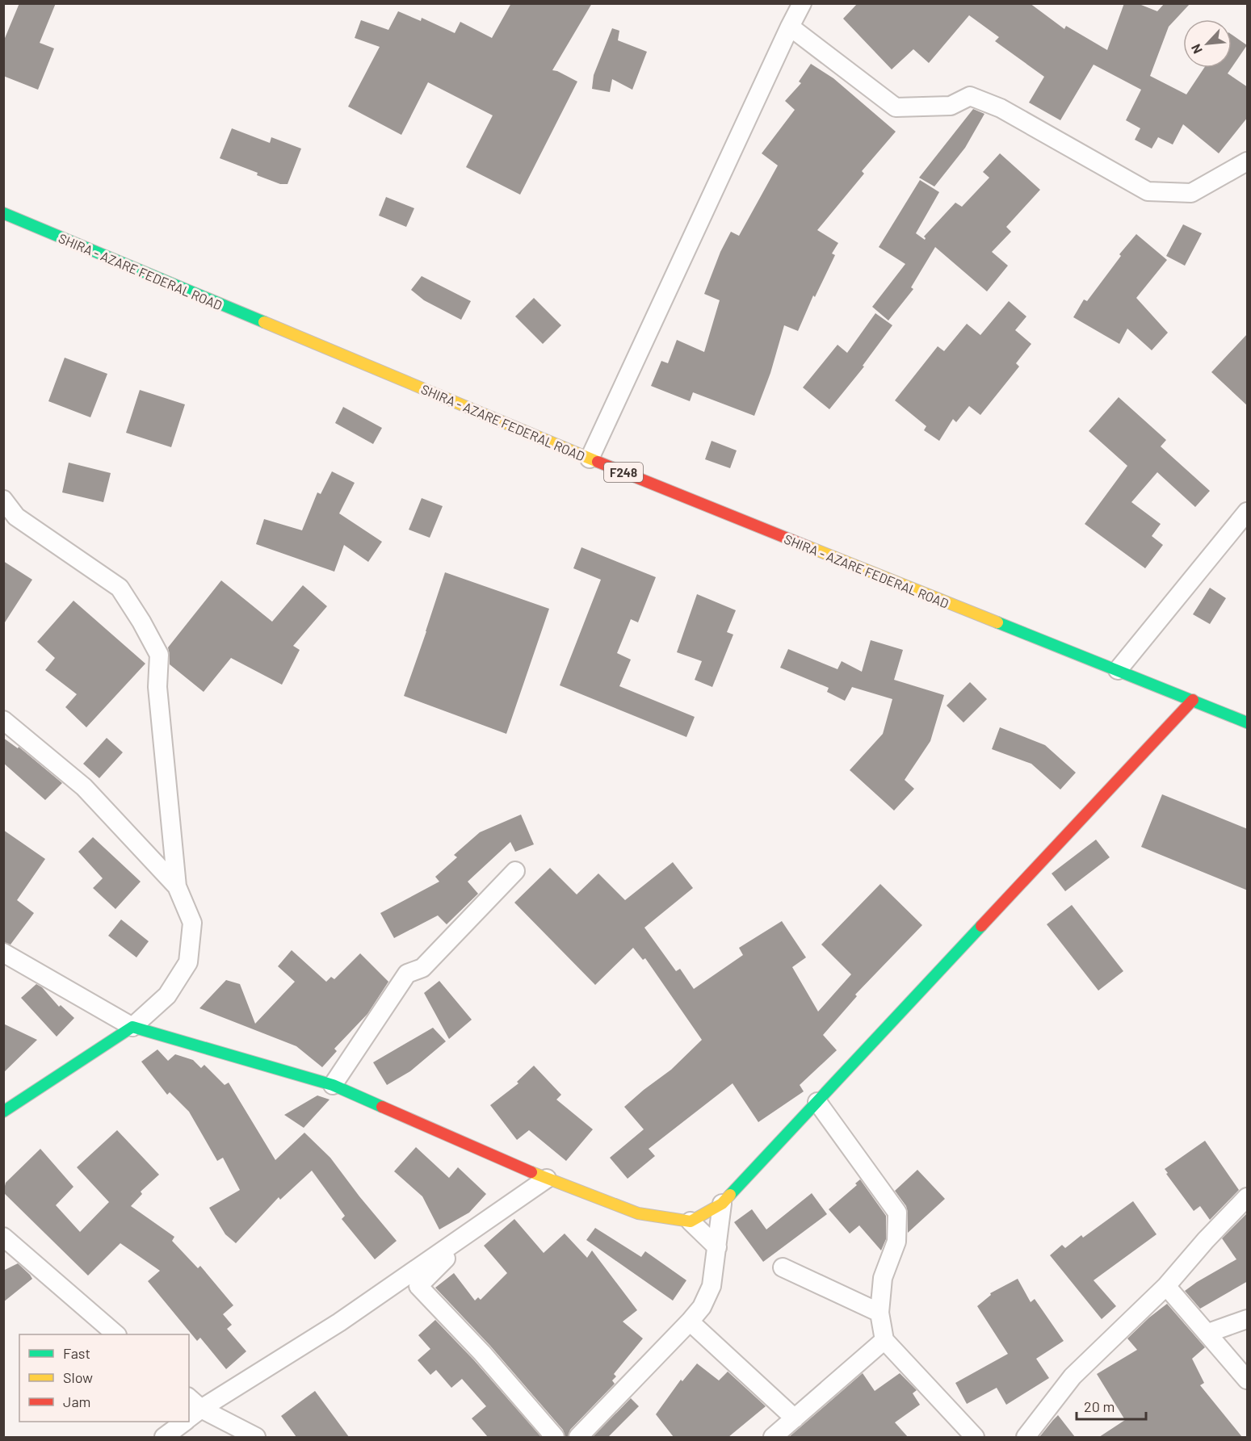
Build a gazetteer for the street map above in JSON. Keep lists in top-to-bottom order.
{
  "streets": {
    "street": ["SHIRA - AZARE FEDERAL ROAD", "F248"]
  },
  "legend": ["Fast", "Slow", "Jam"],
  "scale_bar": "20 m",
  "north": "bottom left"
}
